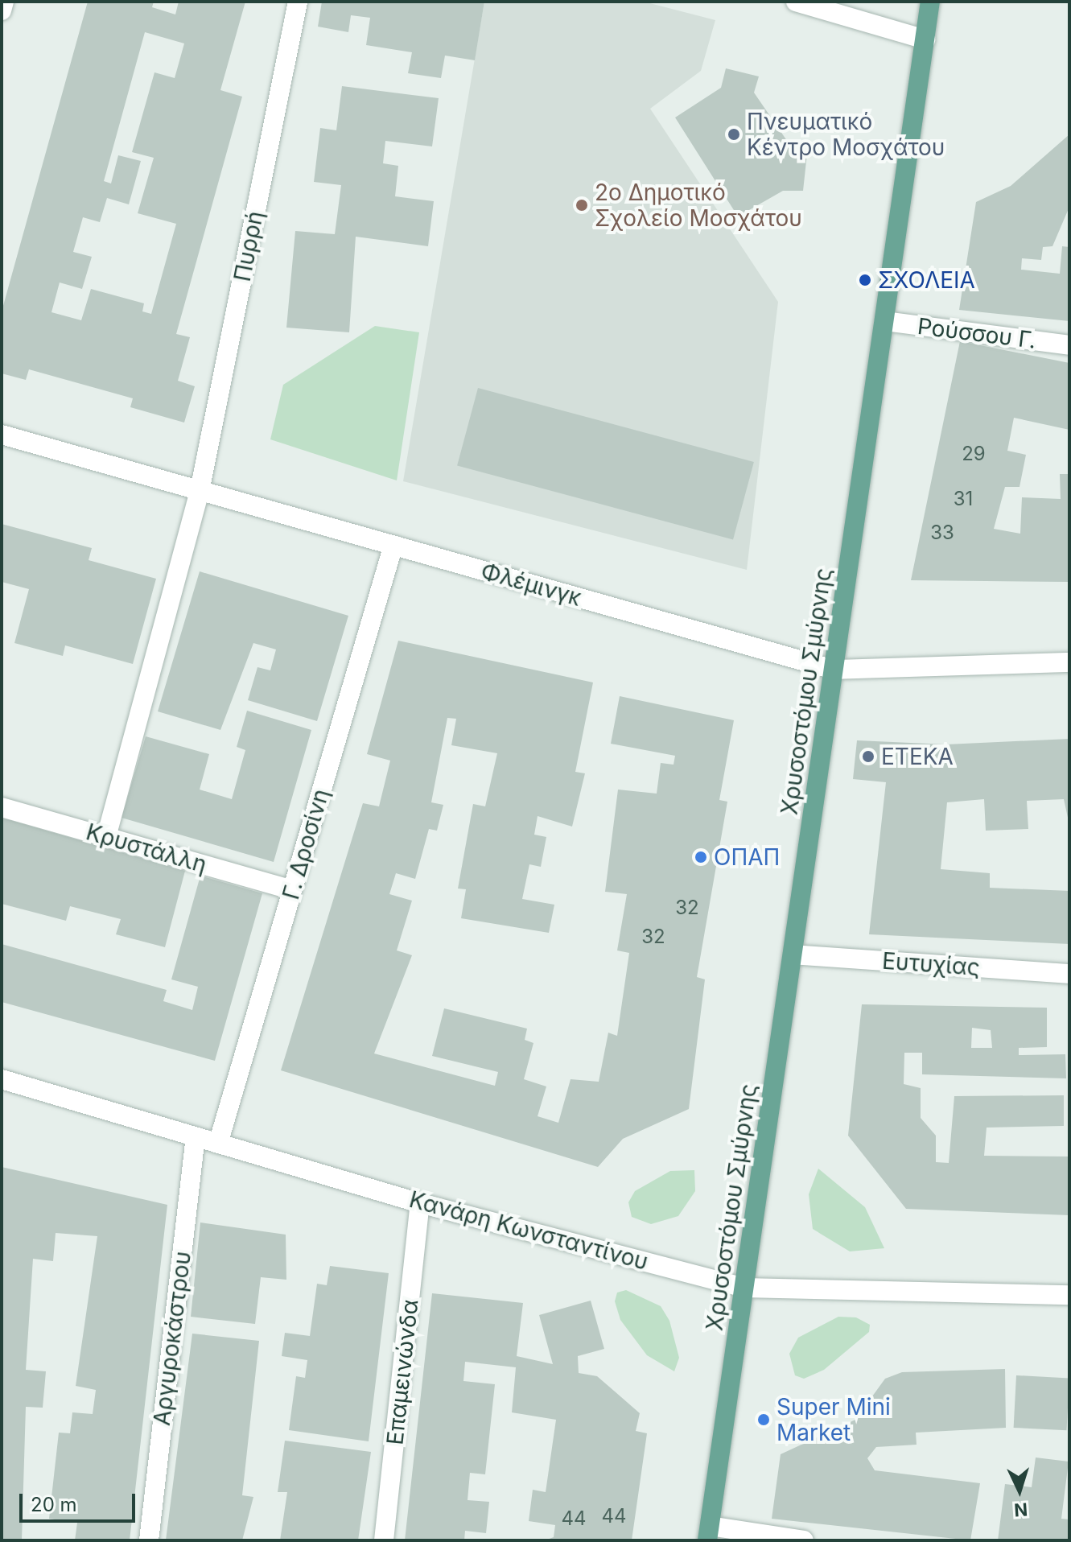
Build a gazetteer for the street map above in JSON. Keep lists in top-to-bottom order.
{
  "streets": {
    "main road": ["Χρυσοστόμου Σμύρνης"],
    "street": [
      "Πυρρή",
      "Ρούσσου Γ.",
      "Φλέμινγκ",
      "Γ. Δροσίνη",
      "Κρυστάλλη",
      "Ευτυχίας",
      "Κανάρη Κωνσταντίνου",
      "Αργυροκάστρου",
      "Επαμεινώνδα"
    ]
  },
  "crossings": [
    ["Πυρρή", "Φλέμινγκ"],
    ["Πυρρή", "Κρυστάλλη"],
    ["Ρούσσου Γ.", "Χρυσοστόμου Σμύρνης"],
    ["Φλέμινγκ", "Χρυσοστόμου Σμύρνης"],
    ["Φλέμινγκ", "Γ. Δροσίνη"],
    ["Χρυσοστόμου Σμύρνης", "Ευτυχίας"],
    ["Χρυσοστόμου Σμύρνης", "Κανάρη Κωνσταντίνου"],
    ["Γ. Δροσίνη", "Κρυστάλλη"],
    ["Γ. Δροσίνη", "Κανάρη Κωνσταντίνου"],
    ["Κανάρη Κωνσταντίνου", "Αργυροκάστρου"],
    ["Κανάρη Κωνσταντίνου", "Επαμεινώνδα"]
  ],
  "places": [
    "Πνευματικό Κέντρο Μοσχάτου",
    "2ο Δημοτικό Σχολείο Μοσχάτου",
    "ΣΧΟΛΕΙΑ",
    "ΕΤΕΚΑ",
    "ΟΠΑΠ",
    "Super Mini Market"
  ],
  "house_numbers": [
    "29",
    "31",
    "33",
    "32",
    "32",
    "44",
    "44"
  ],
  "scale_bar": "20 m",
  "north": "bottom"
}
